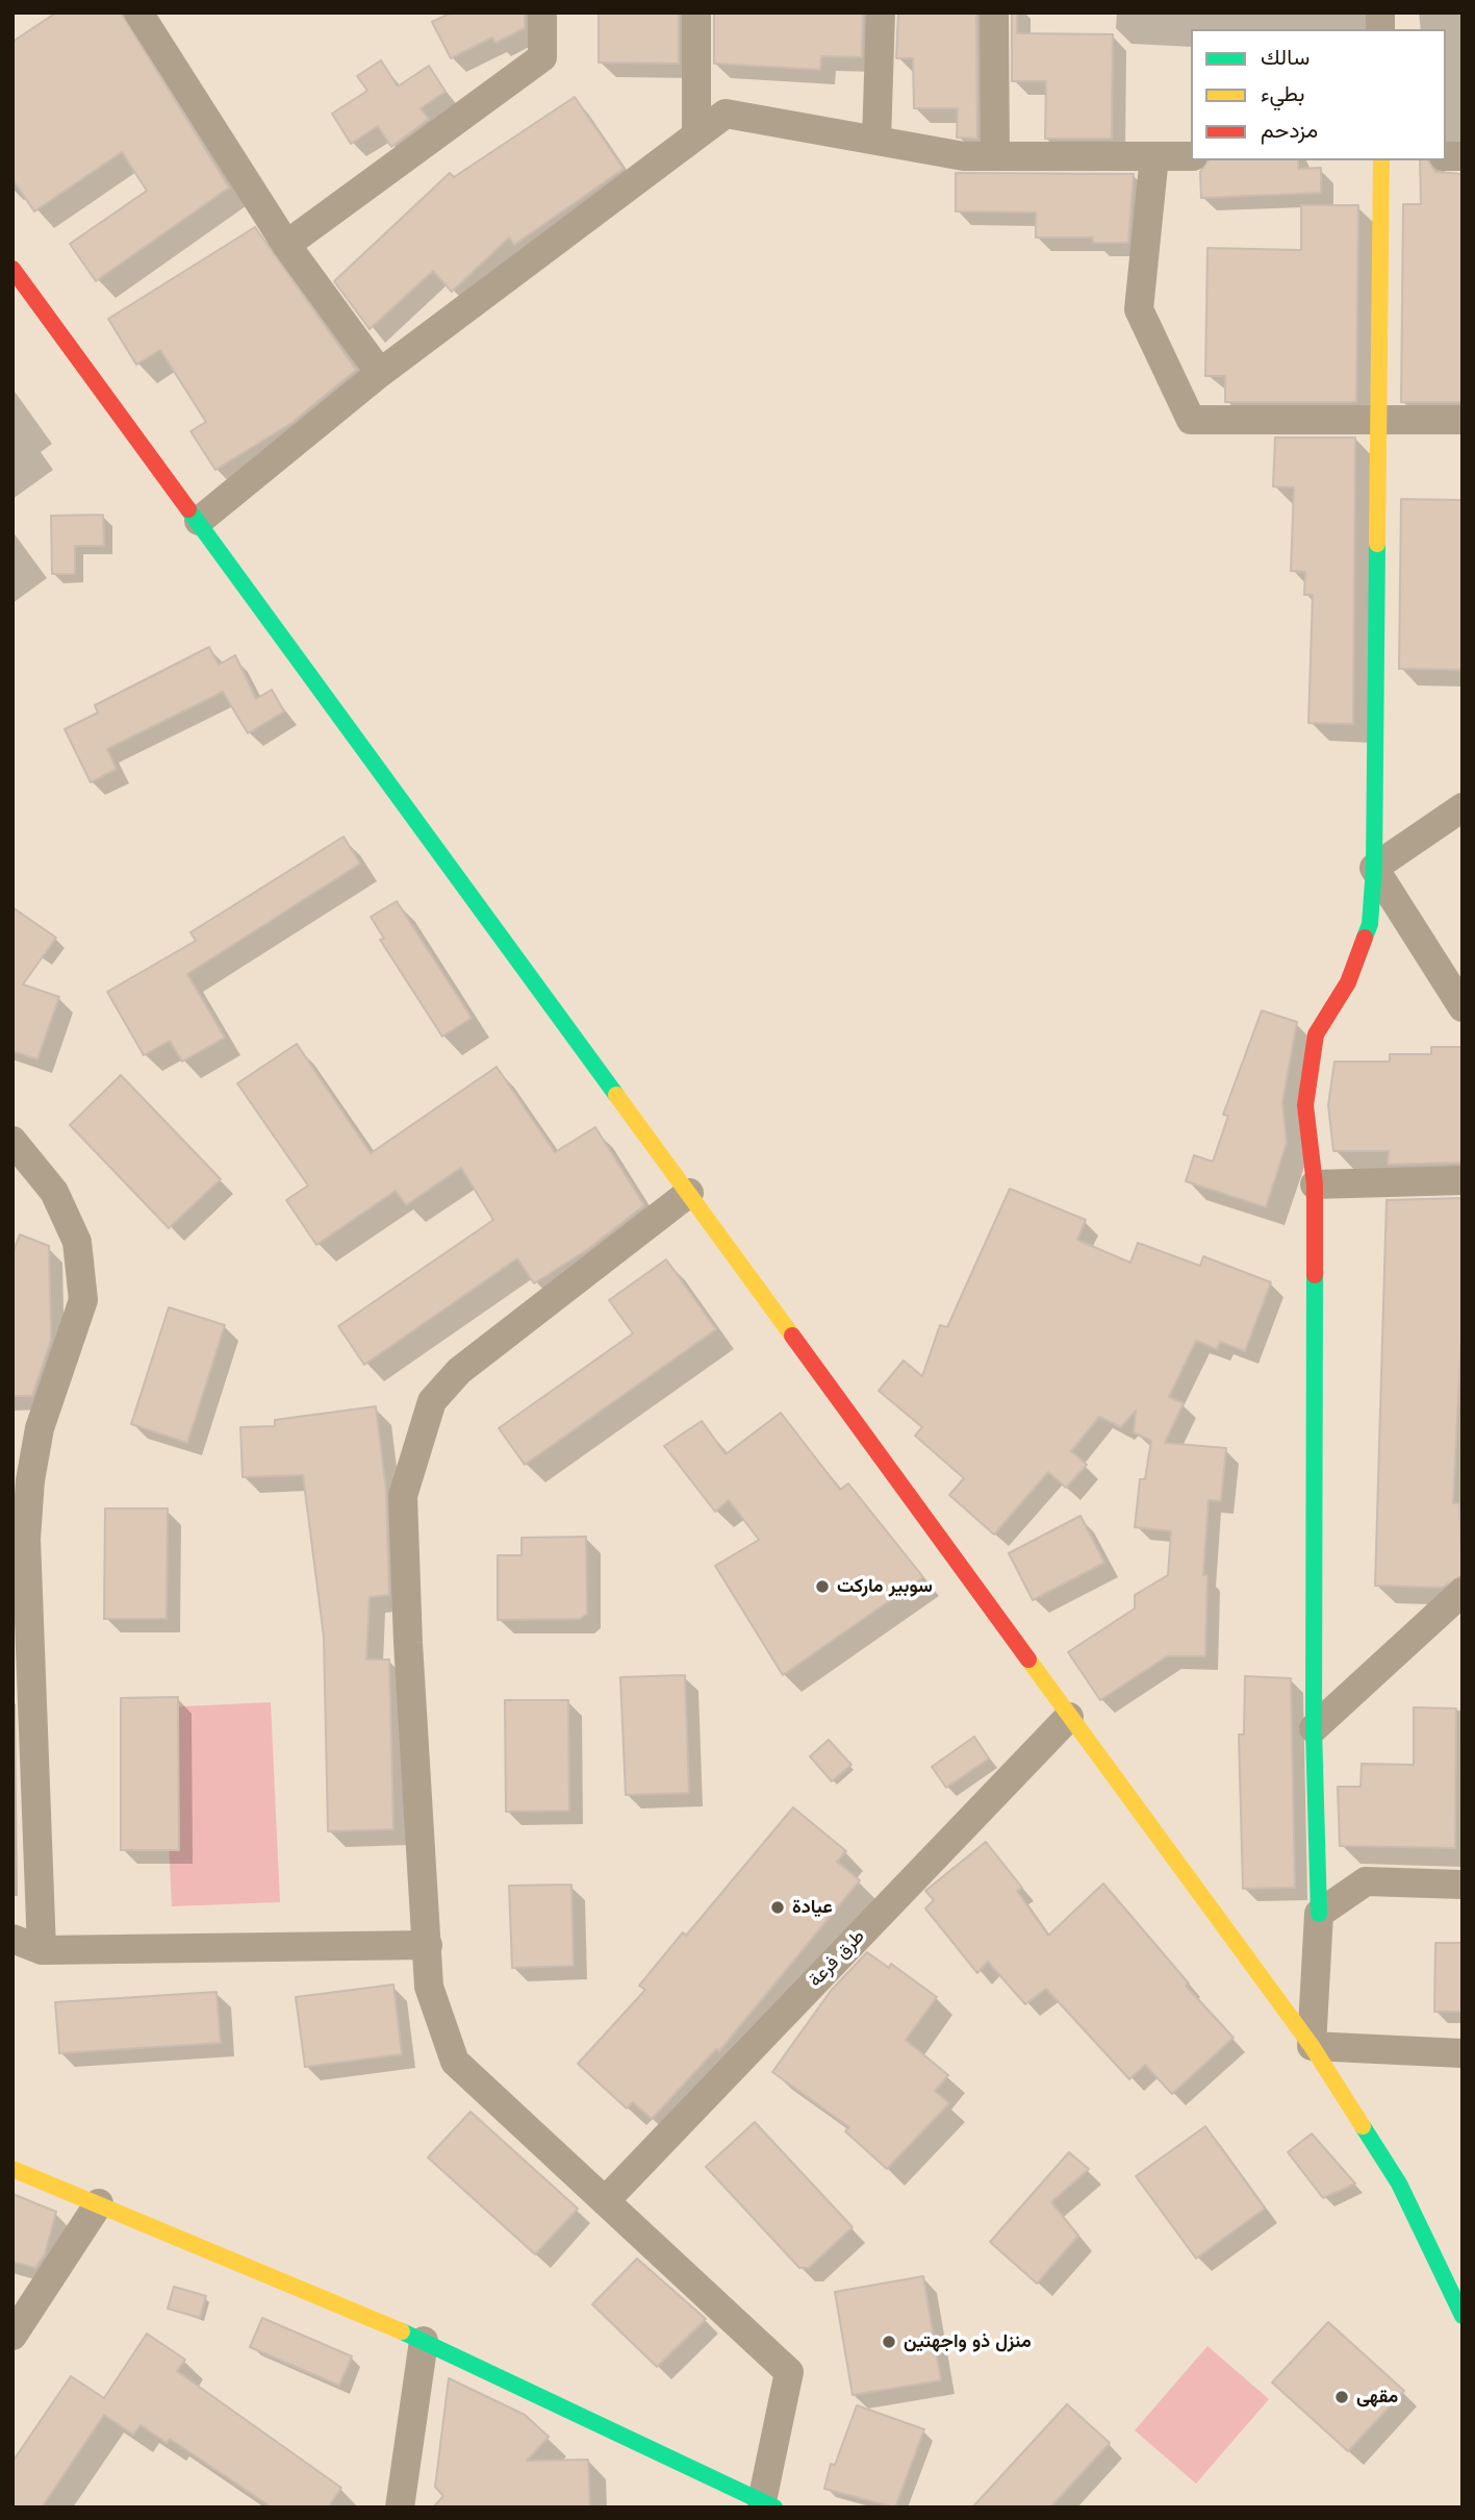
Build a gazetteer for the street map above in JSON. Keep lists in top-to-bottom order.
{
  "streets": {
    "street": ["طرق فرعة"]
  },
  "places": [
    "سوبير ماركت",
    "عيادة",
    "منزل ذو واجهتين",
    "مقهى"
  ],
  "legend": ["سالك", "بطيء", "مزدحم"]
}
